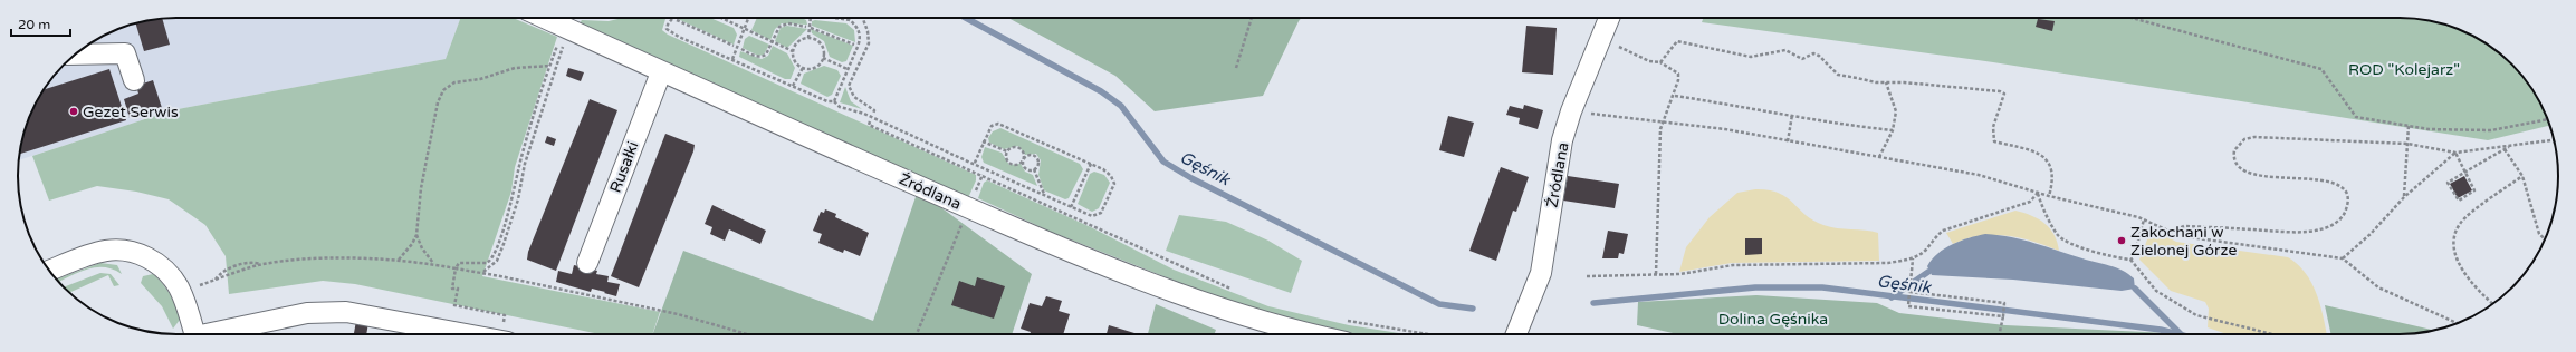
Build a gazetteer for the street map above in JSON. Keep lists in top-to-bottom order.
{
  "streets": {
    "street": ["Rusałki", "Źródlana"]
  },
  "crossings": [
    ["Rusałki", "Źródlana"]
  ],
  "water": ["Gęśnik"],
  "parks": ["ROD \"Kolejarz\"", "Dolina Gęśnika"],
  "places": ["Gezet Serwis", "Zakochani w Zielonej Górze"],
  "scale_bar": "20 m"
}
